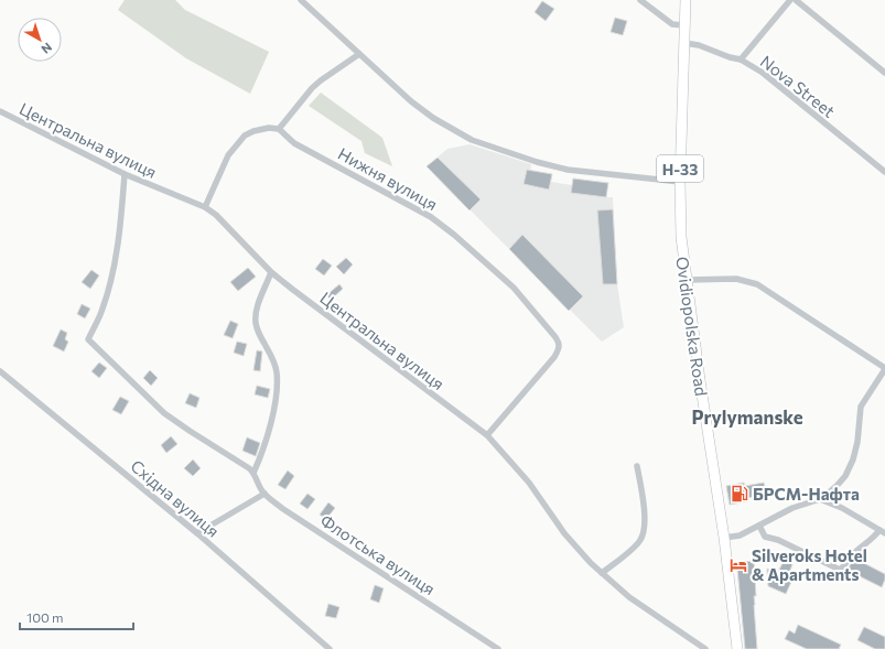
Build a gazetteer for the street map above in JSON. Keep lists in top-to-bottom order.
{
  "streets": {
    "main road": ["Н-33", "Ovidiopolska Road"],
    "street": [
      "Nova Street",
      "Центральна вулиця",
      "Нижня вулиця",
      "Східна вулиця",
      "Флотська вулиця"
    ]
  },
  "crossings": [
    ["Nova Street", "Ovidiopolska Road"],
    ["Центральна вулиця", "Нижня вулиця"],
    ["Центральна вулиця", "Флотська вулиця"]
  ],
  "districts": ["Prylymanske"],
  "places": {
    "fuel station": ["БРСМ-Нафта"],
    "hotel": ["Silveroks Hotel & Apartments"]
  },
  "scale_bar": "100 m",
  "north": "bottom right"
}
